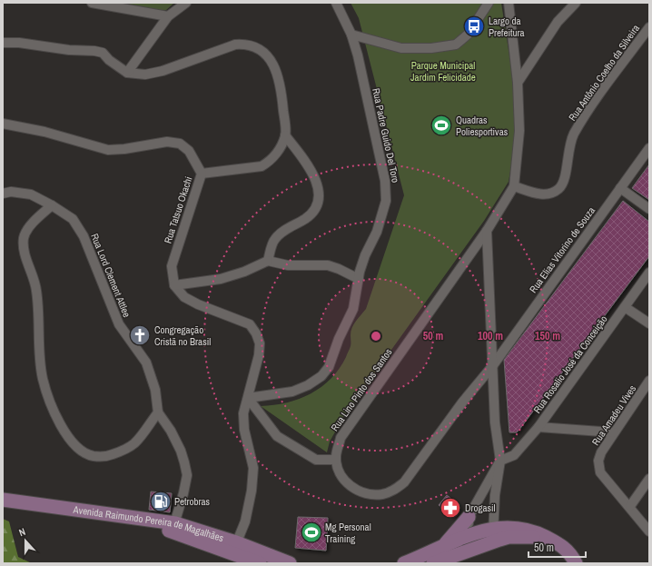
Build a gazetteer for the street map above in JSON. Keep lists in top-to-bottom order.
{
  "streets": {
    "main road": ["Avenida Raimundo Pereira de Magalhães"],
    "street": [
      "Rua Antônio Coelho da Silveira",
      "Rua Padre Guido Del Toro",
      "Rua Tatsuo Okachi",
      "Rua Elias Vitorino de Souza",
      "Rua Lord Clement Attlee",
      "Rua Rosalio José da Conceição",
      "Rua Lino Pinto dos Santos",
      "Rua Amadeu Vives"
    ]
  },
  "crossings": [
    ["Rua Antônio Coelho da Silveira", "Rua Lino Pinto dos Santos"],
    ["Rua Lord Clement Attlee", "Avenida Raimundo Pereira de Magalhães"]
  ],
  "parks": ["Parque Municipal Jardim Felicidade"],
  "places": {
    "bus stop": ["Largo da Prefeitura"],
    "sports": ["Quadras Poliesportivas", "Mg Personal Training"],
    "church": ["Congregação Cristã no Brasil"],
    "fuel station": ["Petrobras"],
    "pharmacy": ["Drogasil"]
  },
  "scale_bar": "50 m",
  "north": "top",
  "rings": ["50 m", "100 m", "150 m"]
}
